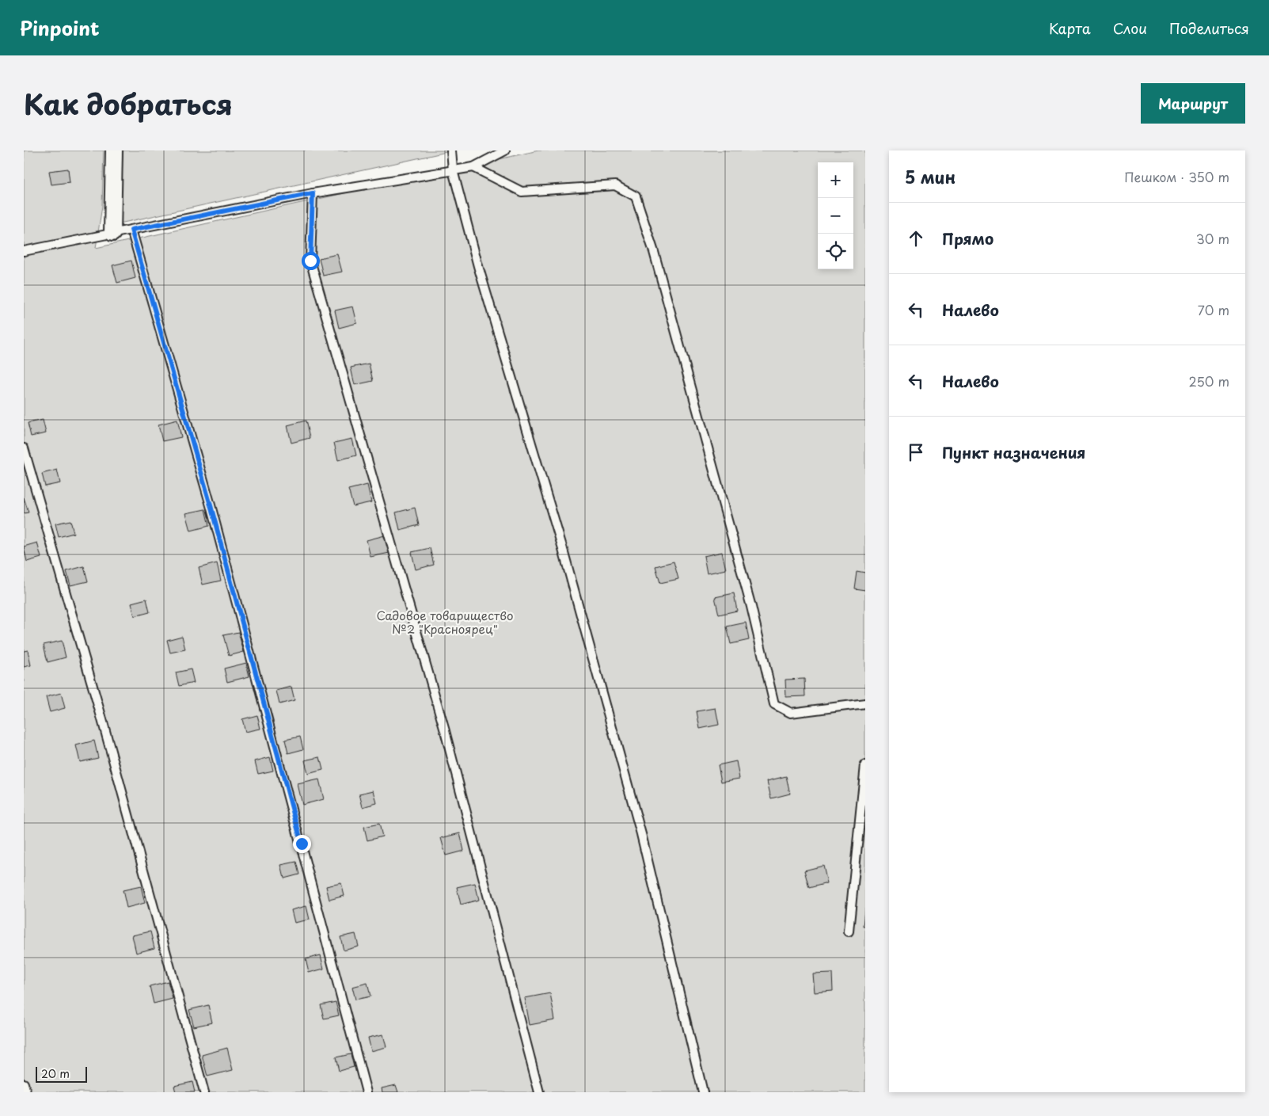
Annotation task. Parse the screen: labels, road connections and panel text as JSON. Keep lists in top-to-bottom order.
{
  "parks": ["Садовое товарищество №2 \"Красноярец\""],
  "scale_bar": "20 m",
  "page": {
    "header": "Pinpoint",
    "nav": ["Карта", "Слои", "Поделиться"],
    "title": "Как добраться",
    "buttons": "Маршрут",
    "heading": ["5 мин", "Пешком · 350 m"],
    "map_buttons": ["+", "−"],
    "list": [
      ["Прямо", "30 m"],
      ["Налево", "70 m"],
      ["Налево", "250 m"],
      "Пункт назначения"
    ],
    "scale": "20 m"
  }
}
